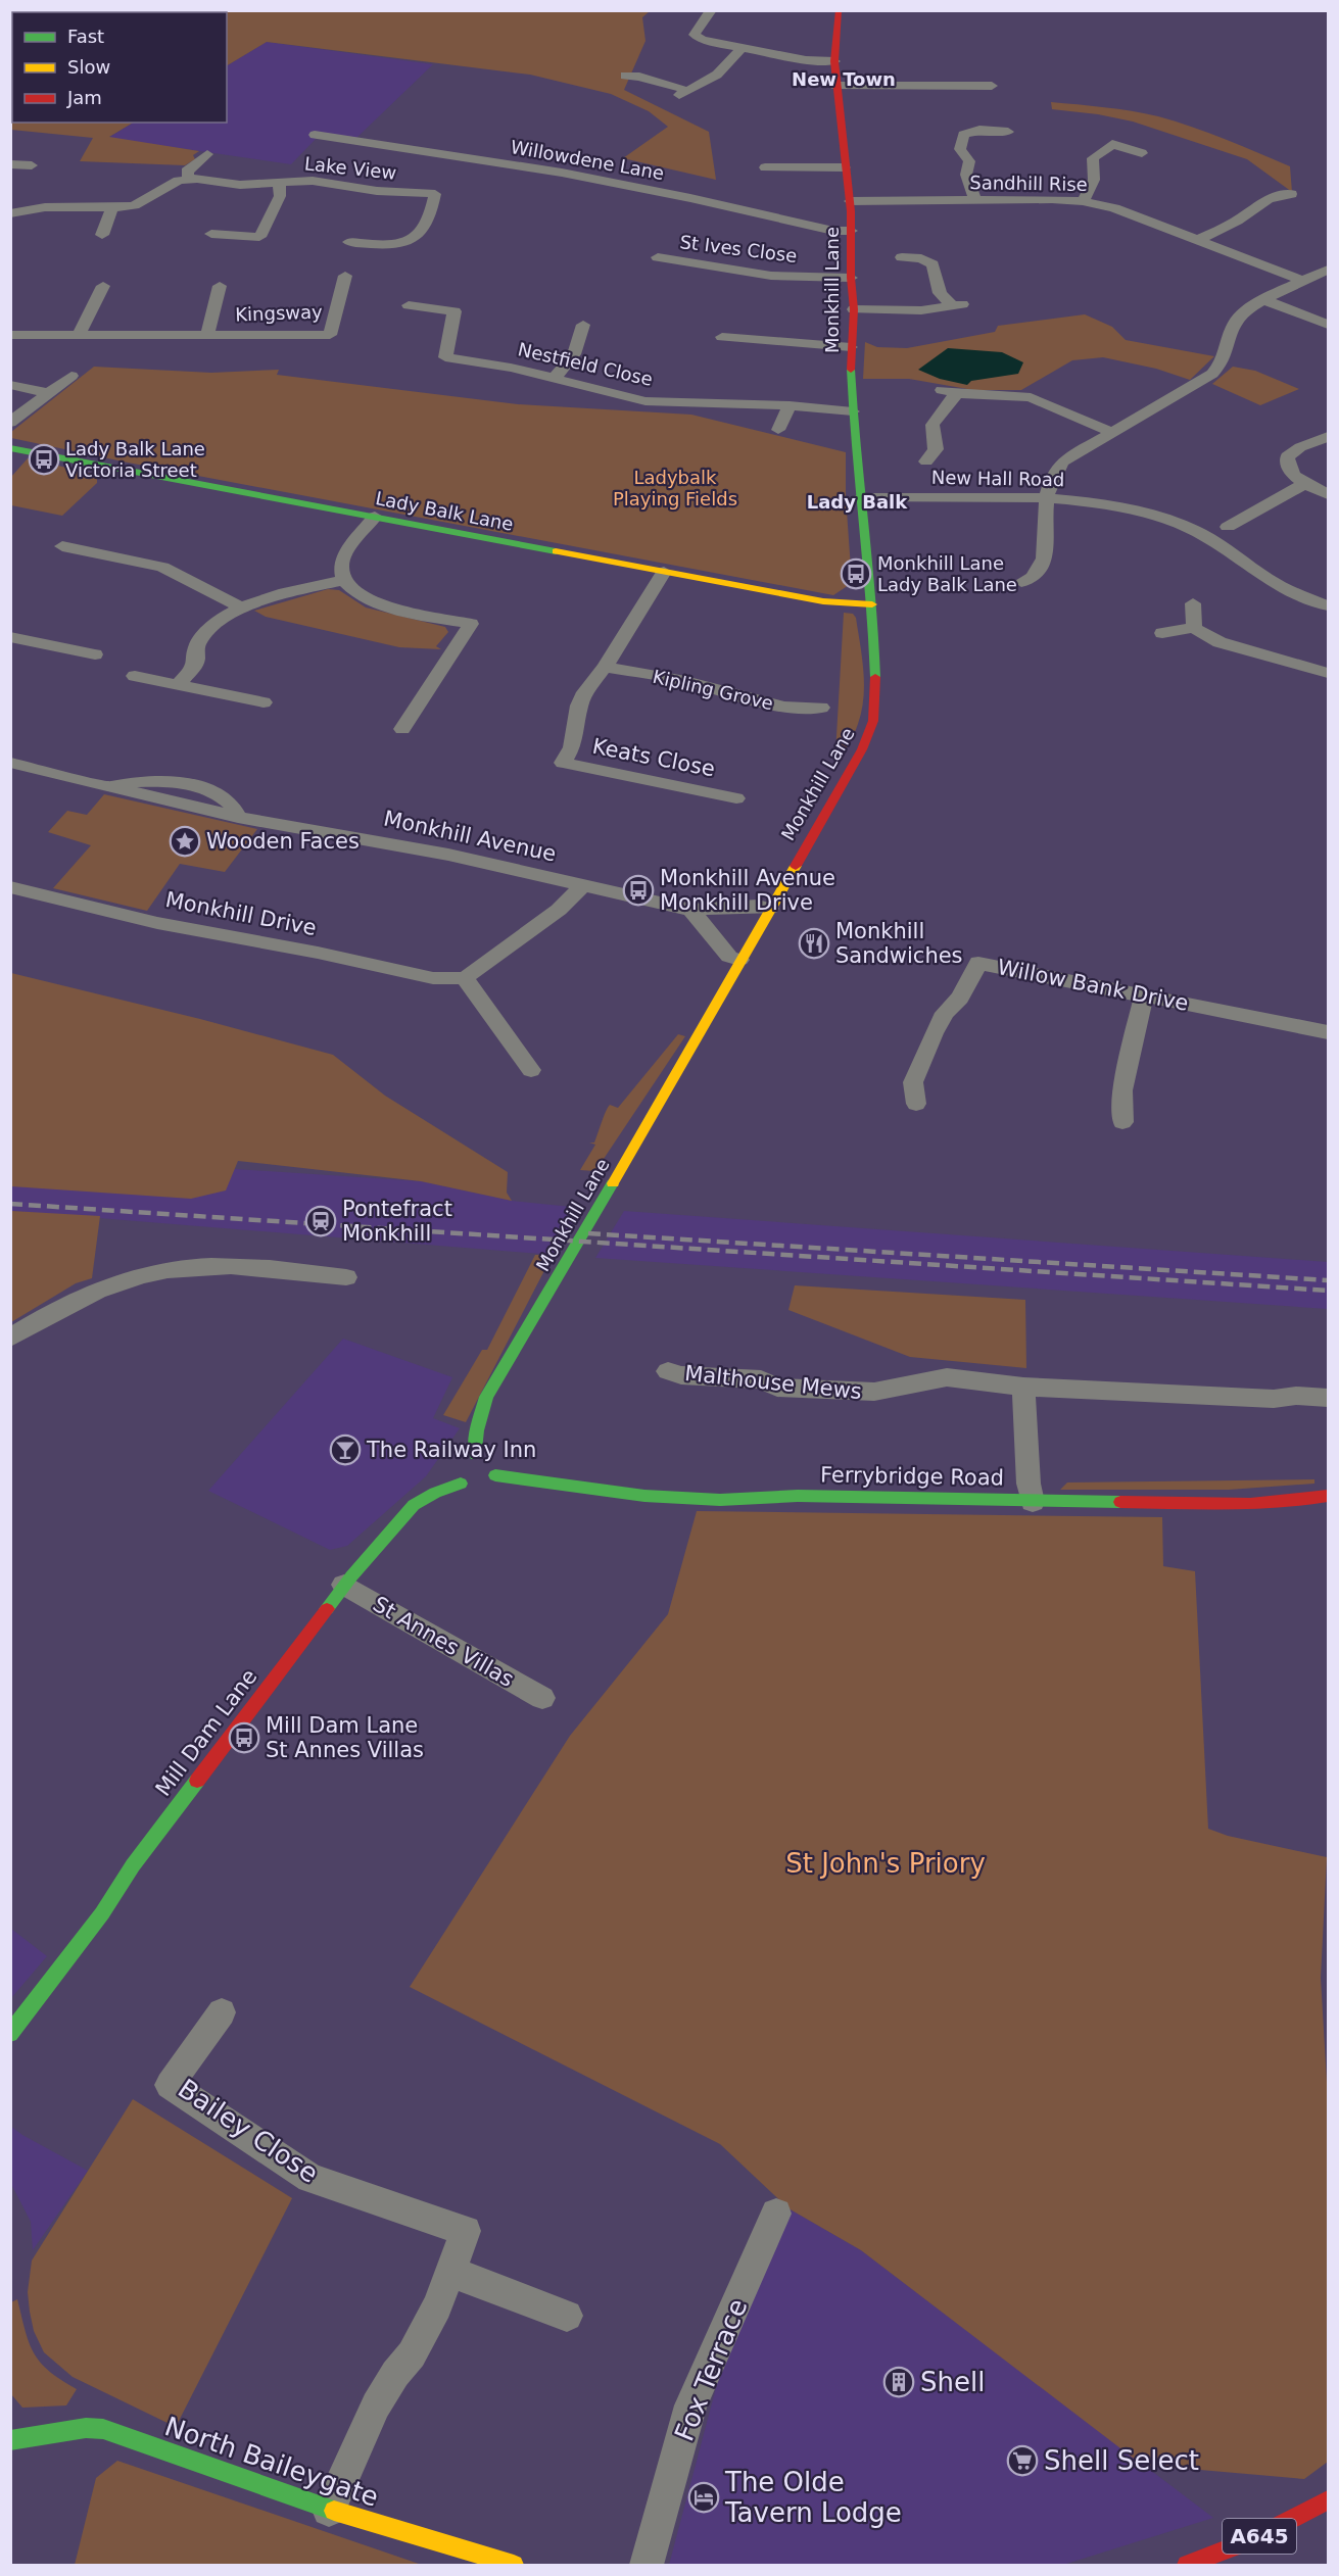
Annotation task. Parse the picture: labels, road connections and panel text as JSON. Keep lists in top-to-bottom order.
{
  "streets": {
    "main road": [
      "Monkhill Lane",
      "Lady Balk Lane",
      "Ferrybridge Road",
      "Mill Dam Lane",
      "North Baileygate",
      "A645"
    ],
    "street": [
      "Willowdene Lane",
      "Lake View",
      "Sandhill Rise",
      "St Ives Close",
      "Kingsway",
      "Nestfield Close",
      "New Hall Road",
      "Kipling Grove",
      "Keats Close",
      "Monkhill Avenue",
      "Monkhill Drive",
      "Willow Bank Drive",
      "Malthouse Mews",
      "St Annes Villas",
      "Bailey Close",
      "Fox Terrace"
    ]
  },
  "crossings": [
    ["Willowdene Lane", "Monkhill Lane"],
    ["Sandhill Rise", "Monkhill Lane"],
    ["St Ives Close", "Monkhill Lane"],
    ["Monkhill Lane", "Nestfield Close"],
    ["Monkhill Lane", "New Hall Road"],
    ["Monkhill Lane", "Lady Balk Lane"],
    ["Monkhill Lane", "Monkhill Avenue"],
    ["Monkhill Lane", "Ferrybridge Road"],
    ["Monkhill Lane", "Mill Dam Lane"],
    ["Kipling Grove", "Keats Close"],
    ["Ferrybridge Road", "Mill Dam Lane"],
    ["St Annes Villas", "Mill Dam Lane"],
    ["Bailey Close", "North Baileygate"]
  ],
  "districts": ["New Town", "Lady Balk"],
  "parks": ["Ladybalk Playing Fields", "St John's Priory"],
  "places": {
    "bus stop": [
      "Lady Balk Lane Victoria Street",
      "Monkhill Lane Lady Balk Lane",
      "Monkhill Avenue Monkhill Drive",
      "Mill Dam Lane St Annes Villas"
    ],
    "place": ["Wooden Faces"],
    "restaurant": ["Monkhill Sandwiches"],
    "station": ["Pontefract Monkhill"],
    "bar": ["The Railway Inn"],
    "building": ["Shell"],
    "supermarket": ["Shell Select"],
    "hotel": ["The Olde Tavern Lodge"]
  },
  "legend": ["Fast", "Slow", "Jam"]
}
